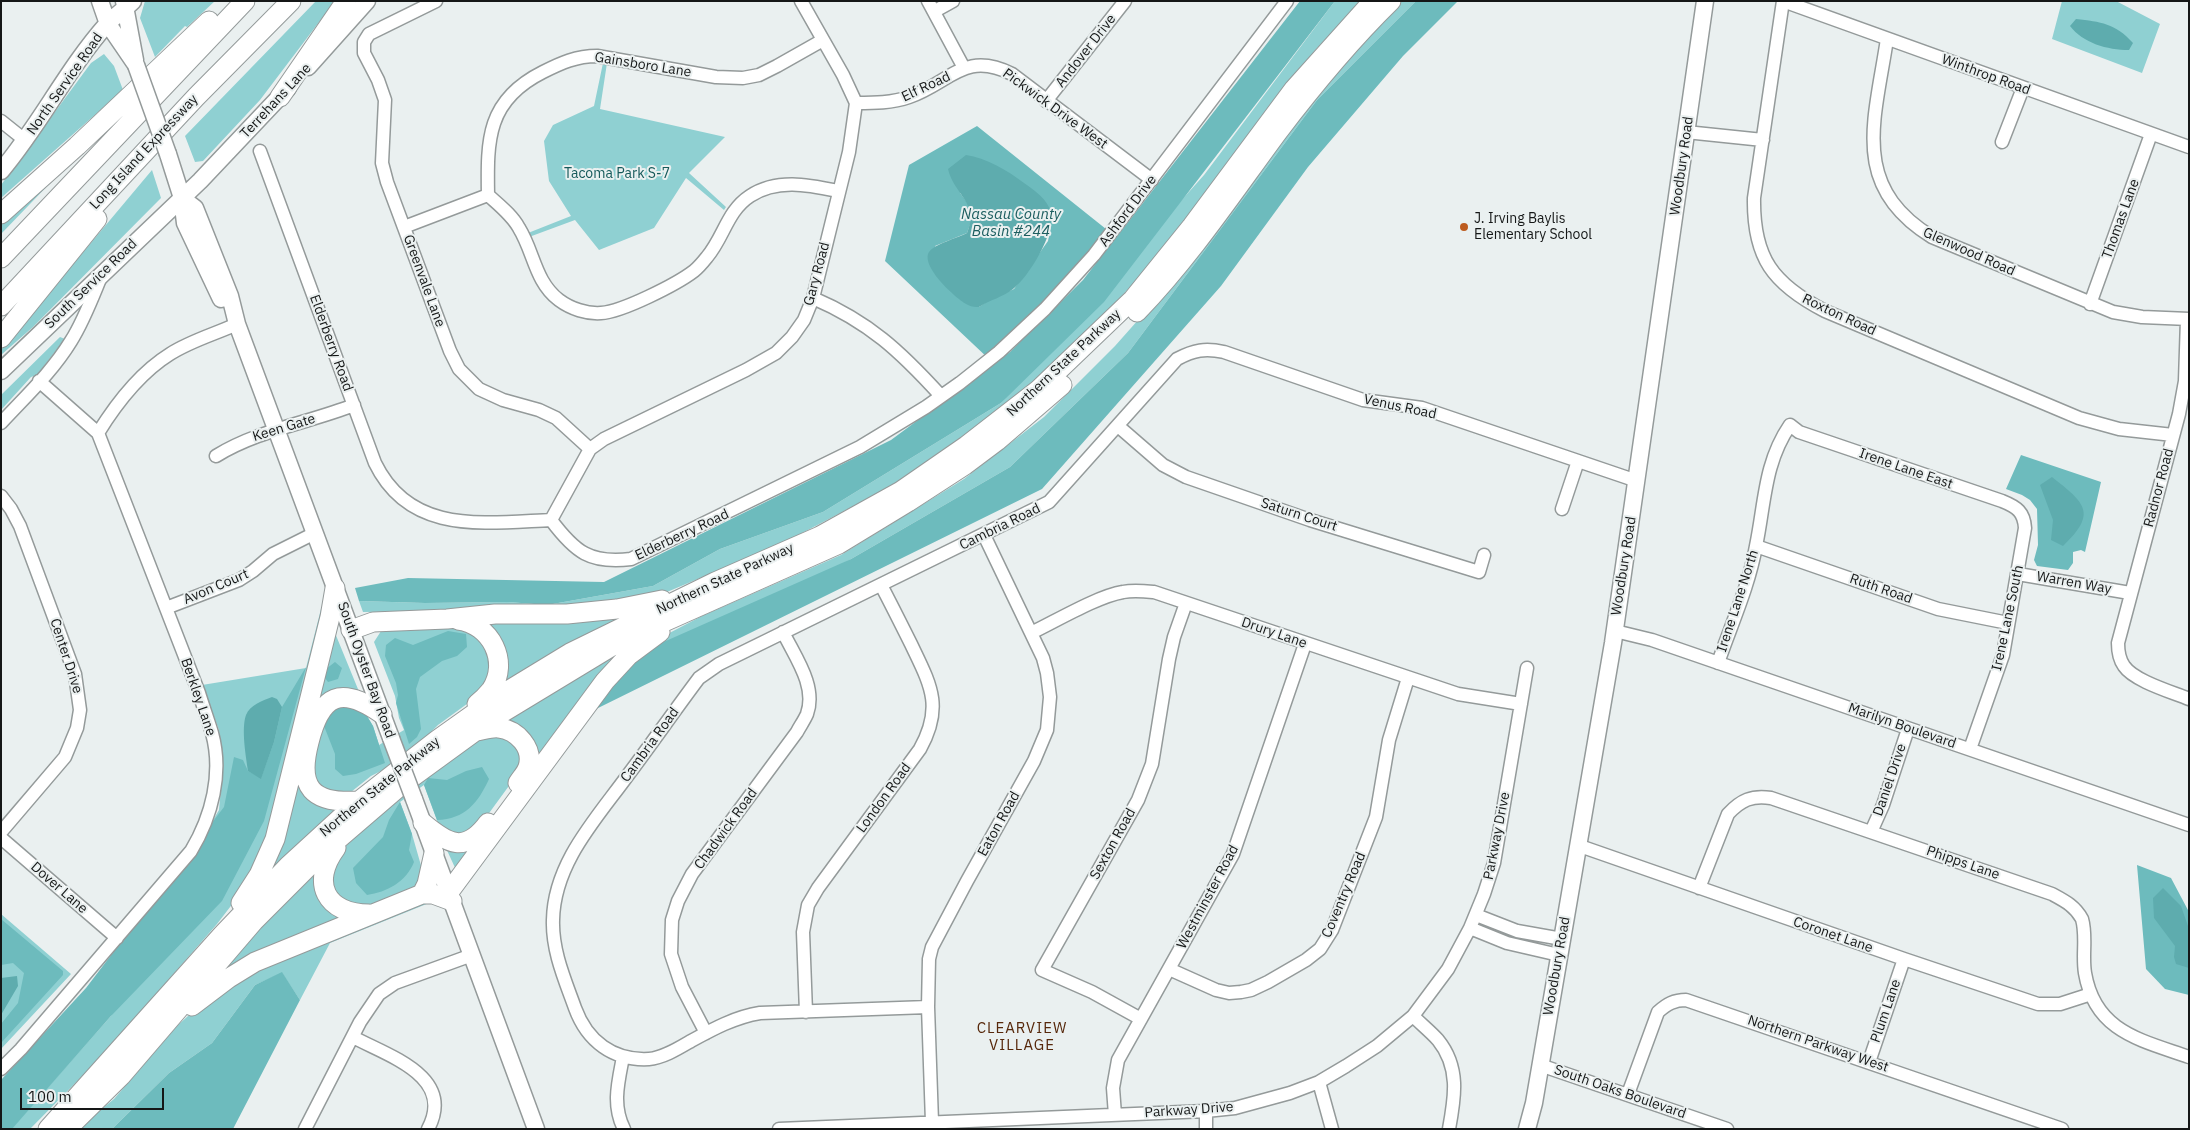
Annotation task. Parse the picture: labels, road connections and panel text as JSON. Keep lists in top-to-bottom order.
{
  "streets": {
    "highway": ["Long Island Expressway", "Northern State Parkway"],
    "main road": [
      "North Service Road",
      "Terrehans Lane",
      "Woodbury Road",
      "South Service Road",
      "South Oyster Bay Road"
    ],
    "street": [
      "Andover Drive",
      "Gainsboro Lane",
      "Winthrop Road",
      "Elf Road",
      "Pickwick Drive West",
      "Ashford Drive",
      "Thomas Lane",
      "Glenwood Road",
      "Gary Road",
      "Greenvale Lane",
      "Roxton Road",
      "Elderberry Road",
      "Venus Road",
      "Keen Gate",
      "Irene Lane East",
      "Radnor Road",
      "Saturn Court",
      "Cambria Road",
      "Warren Way",
      "Avon Court",
      "Ruth Road",
      "Irene Lane North",
      "Irene Lane South",
      "Drury Lane",
      "Center Drive",
      "Berkley Lane",
      "Marilyn Boulevard",
      "Daniel Drive",
      "London Road",
      "Eaton Road",
      "Chadwick Road",
      "Parkway Drive",
      "Sexton Road",
      "Phipps Lane",
      "Dover Lane",
      "Coventry Road",
      "Westminster Road",
      "Coronet Lane",
      "Plum Lane",
      "Northern Parkway West",
      "South Oaks Boulevard"
    ]
  },
  "crossings": [
    ["Andover Drive", "Pickwick Drive West"],
    ["Winthrop Road", "Thomas Lane"],
    ["Winthrop Road", "Glenwood Road"],
    ["Winthrop Road", "Roxton Road"],
    ["North Service Road", "South Oyster Bay Road"],
    ["Elf Road", "Pickwick Drive West"],
    ["Elf Road", "Gary Road"],
    ["Terrehans Lane", "South Service Road"],
    ["Terrehans Lane", "South Oyster Bay Road"],
    ["Pickwick Drive West", "Ashford Drive"],
    ["Woodbury Road", "Venus Road"],
    ["Woodbury Road", "Marilyn Boulevard"],
    ["Woodbury Road", "Coronet Lane"],
    ["Woodbury Road", "South Oaks Boulevard"],
    ["Ashford Drive", "Elderberry Road"],
    ["Thomas Lane", "Glenwood Road"],
    ["Glenwood Road", "Radnor Road"],
    ["Gary Road", "Greenvale Lane"],
    ["Gary Road", "Elderberry Road"],
    ["South Service Road", "South Oyster Bay Road"],
    ["Roxton Road", "Radnor Road"],
    ["Elderberry Road", "Keen Gate"],
    ["Venus Road", "Cambria Road"],
    ["Keen Gate", "South Oyster Bay Road"],
    ["Irene Lane East", "Irene Lane North"],
    ["Irene Lane East", "Irene Lane South"],
    ["Radnor Road", "Warren Way"],
    ["Saturn Court", "Cambria Road"],
    ["Cambria Road", "London Road"],
    ["Cambria Road", "Eaton Road"],
    ["Cambria Road", "Chadwick Road"],
    ["Warren Way", "Irene Lane South"],
    ["Avon Court", "South Oyster Bay Road"],
    ["Avon Court", "Berkley Lane"],
    ["Ruth Road", "Irene Lane North"],
    ["Ruth Road", "Irene Lane South"],
    ["Irene Lane North", "Marilyn Boulevard"],
    ["Irene Lane South", "Marilyn Boulevard"],
    ["Drury Lane", "Eaton Road"],
    ["Drury Lane", "Parkway Drive"],
    ["Drury Lane", "Sexton Road"],
    ["Drury Lane", "Coventry Road"],
    ["Drury Lane", "Westminster Road"],
    ["Berkley Lane", "Dover Lane"],
    ["Marilyn Boulevard", "Daniel Drive"],
    ["Daniel Drive", "Phipps Lane"],
    ["Eaton Road", "Parkway Drive"],
    ["Parkway Drive", "Westminster Road"],
    ["Sexton Road", "Westminster Road"],
    ["Phipps Lane", "Coronet Lane"],
    ["Coventry Road", "Westminster Road"],
    ["Coronet Lane", "Plum Lane"],
    ["Plum Lane", "Northern Parkway West"],
    ["Northern Parkway West", "South Oaks Boulevard"]
  ],
  "districts": ["CLEARVIEW VILLAGE"],
  "water": ["Nassau County Basin #244"],
  "parks": ["Tacoma Park S-7"],
  "places": ["J. Irving Baylis Elementary School"],
  "scale_bar": "100 m"
}
